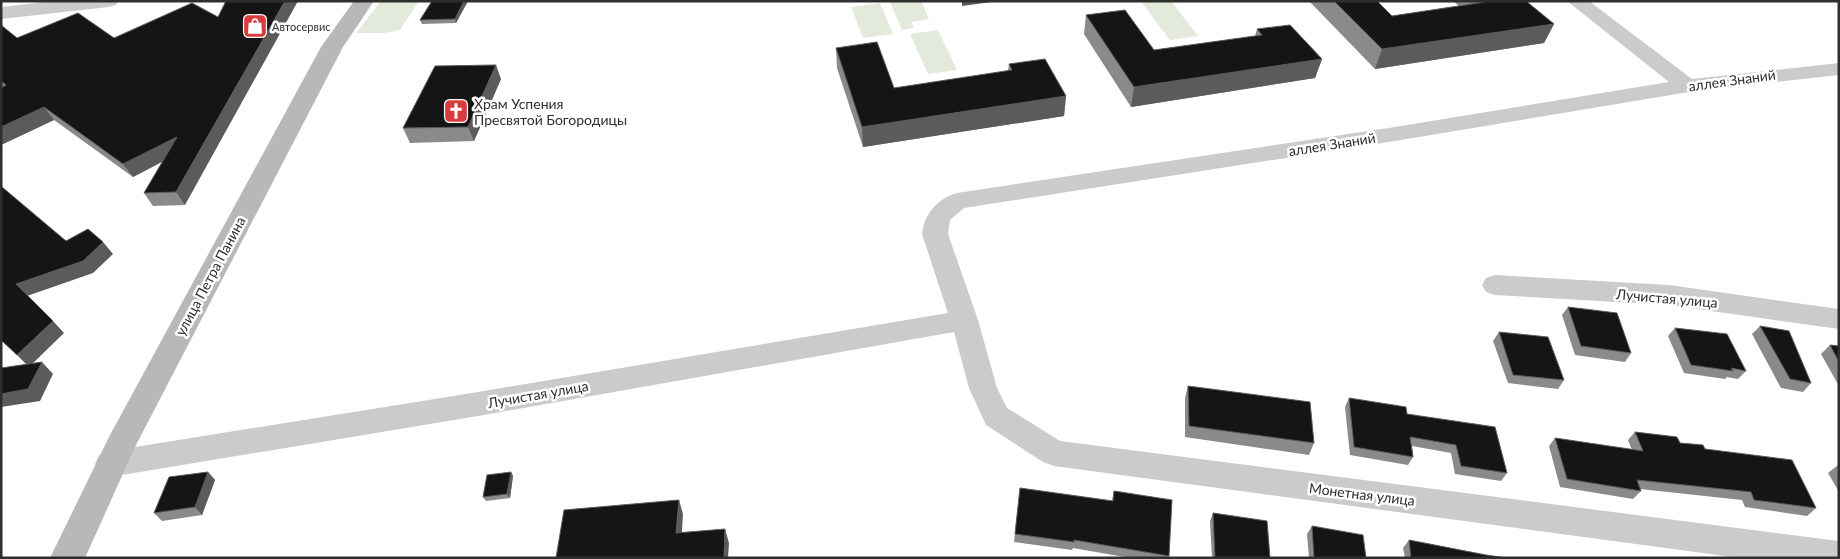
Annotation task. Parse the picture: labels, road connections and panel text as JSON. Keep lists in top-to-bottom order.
{
  "streets": {
    "main road": ["улица Петра Панина"],
    "street": ["аллея Знаний", "Лучистая улица", "Монетная улица"]
  },
  "crossings": [
    ["аллея Знаний", "Лучистая улица"],
    ["аллея Знаний", "Монетная улица"],
    ["улица Петра Панина", "Лучистая улица"],
    ["Лучистая улица", "Монетная улица"]
  ],
  "places": {
    "shop": ["Автосервис"],
    "church": ["Храм Успения Пресвятой Богородицы"]
  }
}
